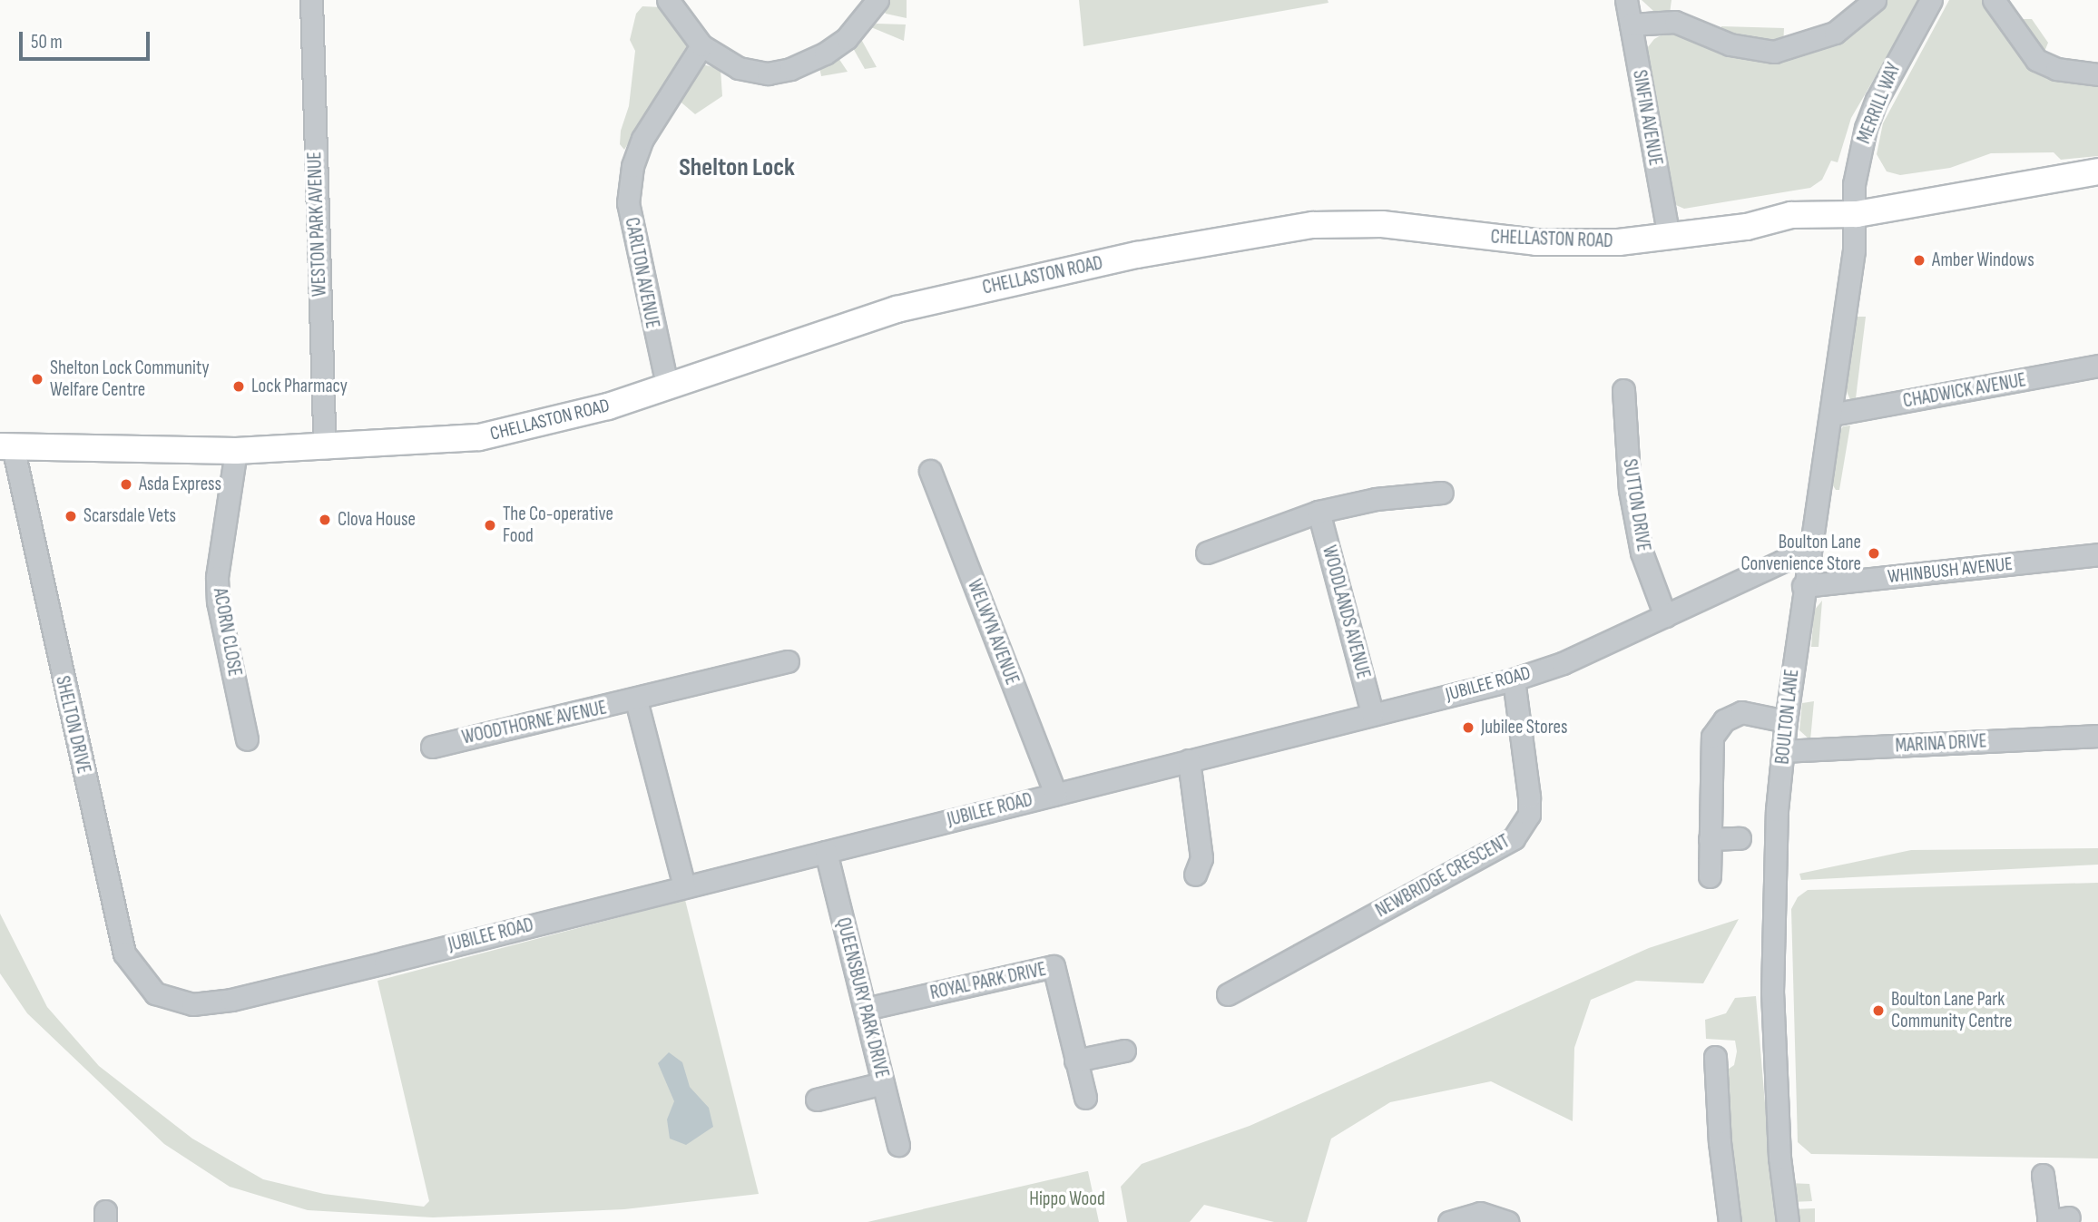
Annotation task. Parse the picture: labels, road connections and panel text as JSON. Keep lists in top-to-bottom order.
{
  "streets": {
    "main road": ["CHELLASTON ROAD"],
    "street": [
      "MERRILL WAY",
      "SINFIN AVENUE",
      "WESTON PARK AVENUE",
      "CARLTON AVENUE",
      "CHADWICK AVENUE",
      "SUTTON DRIVE",
      "WHINBUSH AVENUE",
      "WOODLANDS AVENUE",
      "ACORN CLOSE",
      "WELWYN AVENUE",
      "JUBILEE ROAD",
      "BOULTON LANE",
      "WOODTHORNE AVENUE",
      "SHELTON DRIVE",
      "MARINA DRIVE",
      "NEWBRIDGE CRESCENT",
      "ROYAL PARK DRIVE",
      "QUEENSBURY PARK DRIVE"
    ]
  },
  "crossings": [
    ["MERRILL WAY", "CHELLASTON ROAD"],
    ["MERRILL WAY", "BOULTON LANE"],
    ["SINFIN AVENUE", "CHELLASTON ROAD"],
    ["WESTON PARK AVENUE", "CHELLASTON ROAD"],
    ["CHELLASTON ROAD", "CARLTON AVENUE"],
    ["CHELLASTON ROAD", "ACORN CLOSE"],
    ["CHELLASTON ROAD", "BOULTON LANE"],
    ["CHELLASTON ROAD", "SHELTON DRIVE"],
    ["CHADWICK AVENUE", "BOULTON LANE"],
    ["SUTTON DRIVE", "JUBILEE ROAD"],
    ["WHINBUSH AVENUE", "BOULTON LANE"],
    ["WOODLANDS AVENUE", "JUBILEE ROAD"],
    ["WELWYN AVENUE", "JUBILEE ROAD"],
    ["JUBILEE ROAD", "BOULTON LANE"],
    ["JUBILEE ROAD", "SHELTON DRIVE"],
    ["JUBILEE ROAD", "NEWBRIDGE CRESCENT"],
    ["JUBILEE ROAD", "QUEENSBURY PARK DRIVE"],
    ["BOULTON LANE", "MARINA DRIVE"],
    ["ROYAL PARK DRIVE", "QUEENSBURY PARK DRIVE"]
  ],
  "districts": ["Shelton Lock"],
  "parks": ["Hippo Wood"],
  "places": [
    "Amber Windows",
    "Shelton Lock Community Welfare Centre",
    "Lock Pharmacy",
    "Asda Express",
    "Scarsdale Vets",
    "Clova House",
    "The Co-operative Food",
    "Boulton Lane Convenience Store",
    "Jubilee Stores",
    "Boulton Lane Park Community Centre"
  ],
  "scale_bar": "50 m"
}
